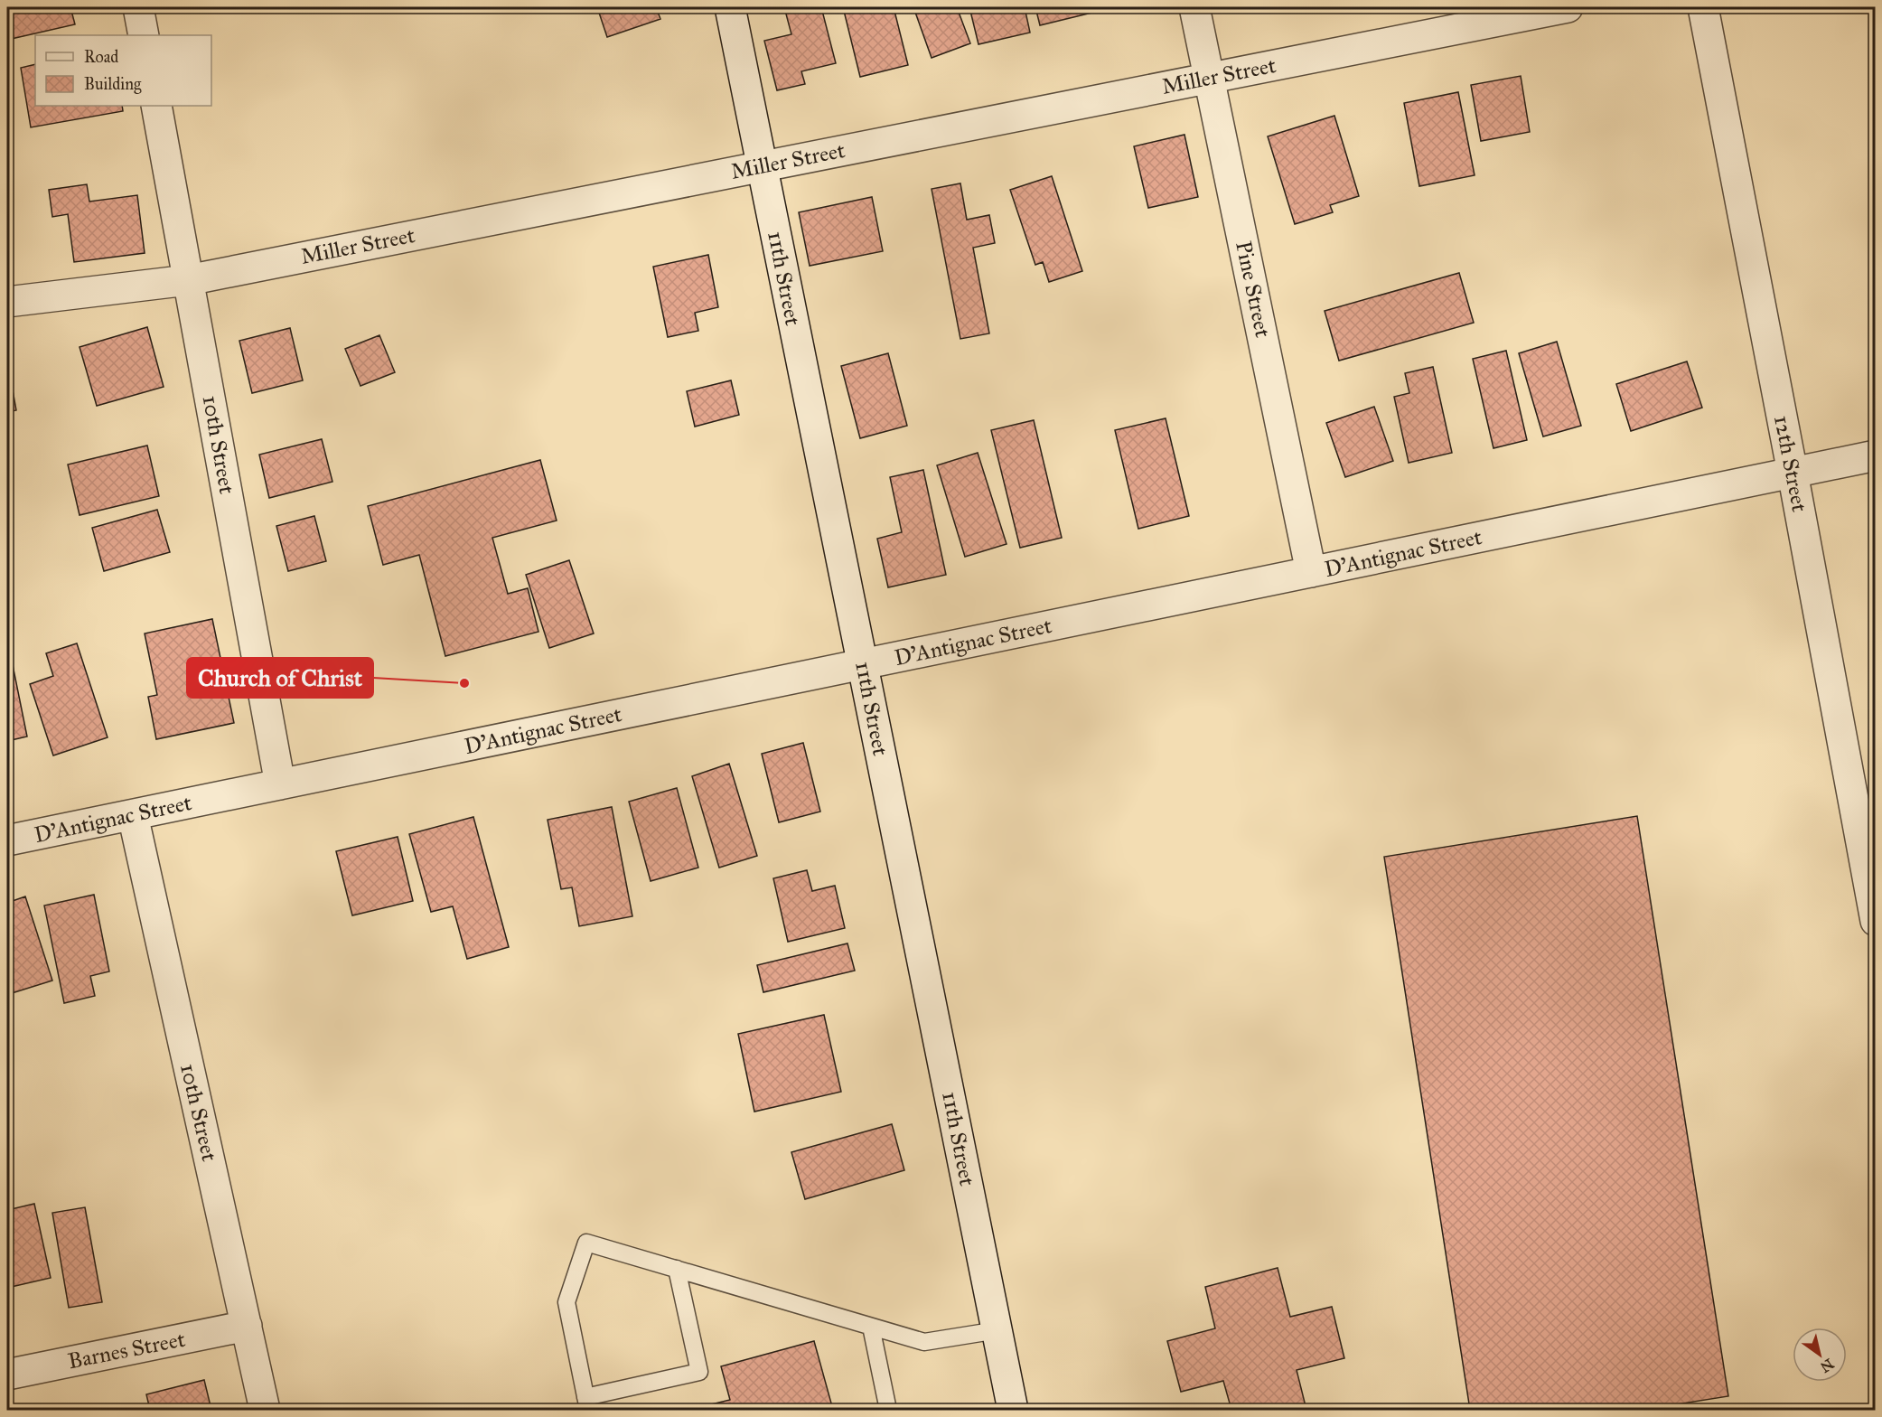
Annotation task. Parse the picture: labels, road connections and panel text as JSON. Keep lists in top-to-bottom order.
{
  "streets": {
    "street": [
      "Miller Street",
      "11th Street",
      "Pine Street",
      "10th Street",
      "12th Street",
      "D'Antignac Street",
      "Barnes Street"
    ]
  },
  "crossings": [
    ["Miller Street", "11th Street"],
    ["Miller Street", "Pine Street"],
    ["Miller Street", "10th Street"],
    ["11th Street", "D'Antignac Street"],
    ["Pine Street", "D'Antignac Street"],
    ["10th Street", "D'Antignac Street"],
    ["10th Street", "Barnes Street"],
    ["12th Street", "D'Antignac Street"]
  ],
  "places": ["Church of Christ"],
  "legend": ["Road", "Building"],
  "north": "bottom right"
}
